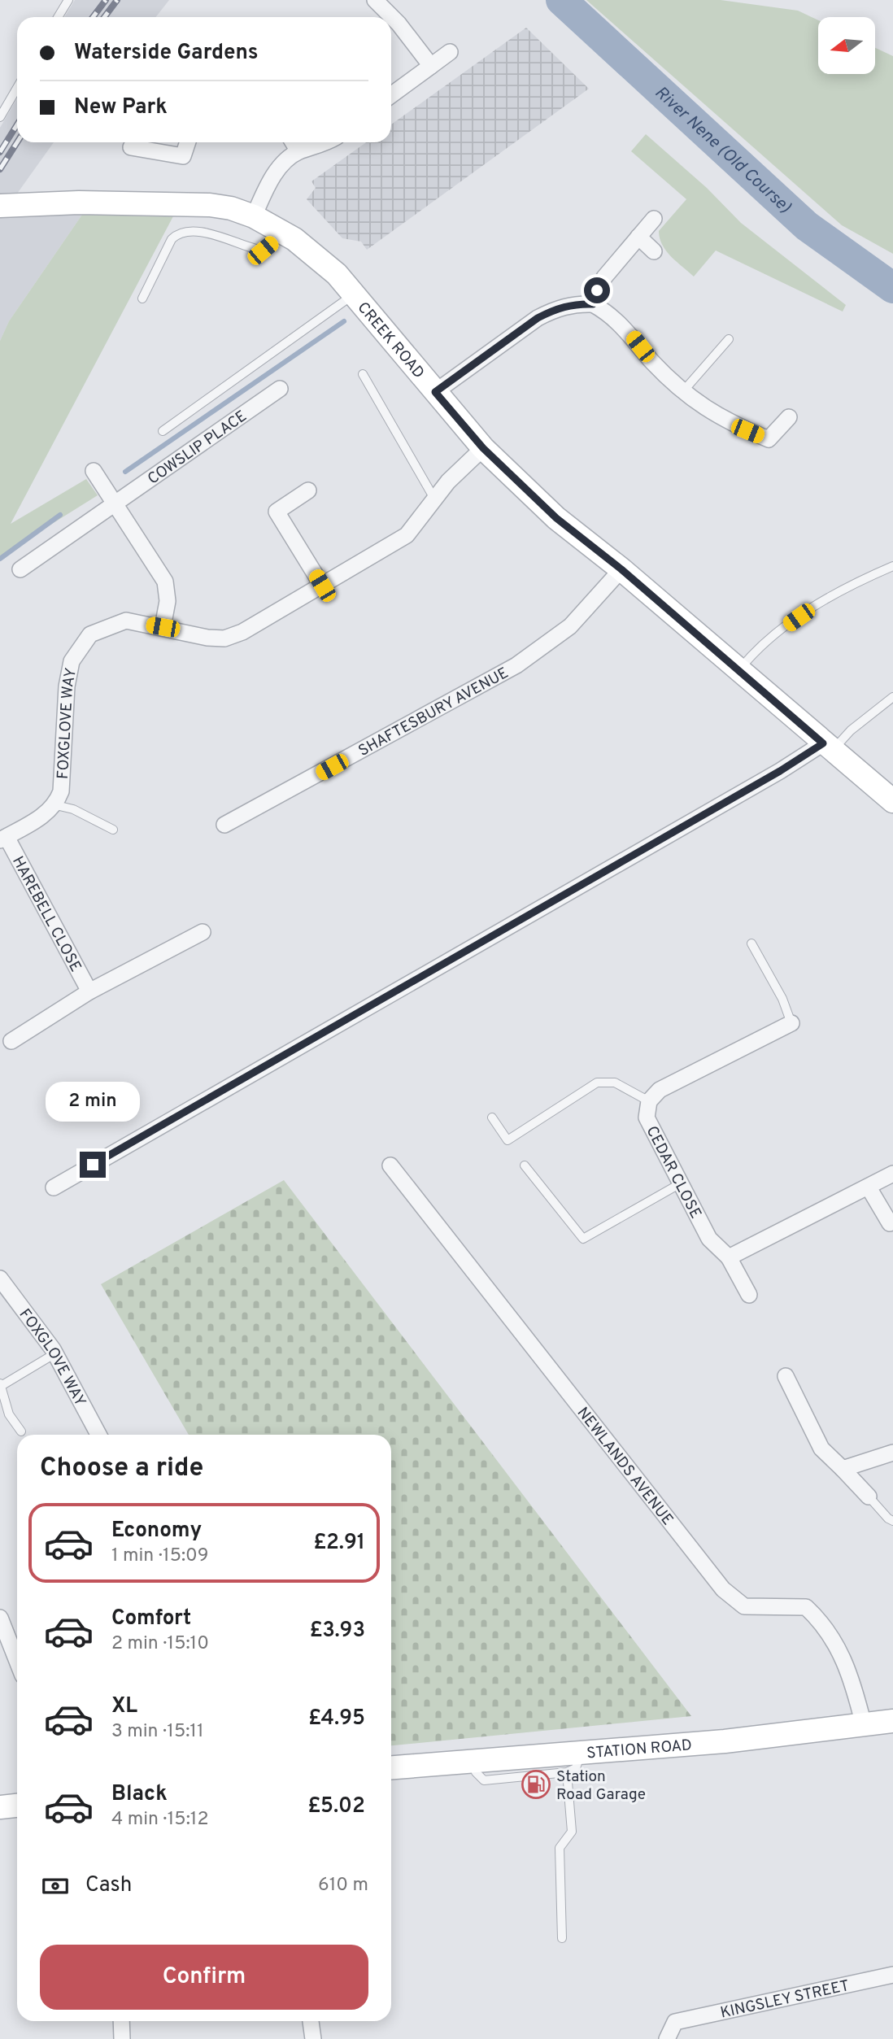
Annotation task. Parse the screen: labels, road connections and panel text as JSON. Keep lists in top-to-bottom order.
{
  "streets": {
    "street": [
      "CREEK ROAD",
      "COWSLIP PLACE",
      "SHAFTESBURY AVENUE",
      "FOXGLOVE WAY",
      "HAREBELL CLOSE",
      "CEDAR CLOSE",
      "NEWLANDS AVENUE",
      "STATION ROAD",
      "KINGSLEY STREET"
    ]
  },
  "crossings": [
    ["CREEK ROAD", "SHAFTESBURY AVENUE"],
    ["CREEK ROAD", "FOXGLOVE WAY"],
    ["NEWLANDS AVENUE", "STATION ROAD"]
  ],
  "water": ["River Nene (Old Course)"],
  "places": {
    "fuel station": ["Station Road Garage"]
  },
  "north": "left",
  "page": {
    "banner": ["Waterside Gardens", "New Park"],
    "bubble": "2 min",
    "heading": "Choose a ride",
    "list": [
      {
        "name": "Economy",
        "note": "1 min · 15:09",
        "value": "£2.91"
      },
      {
        "name": "Comfort",
        "note": "2 min · 15:10",
        "value": "£3.93"
      },
      {
        "name": "XL",
        "note": "3 min · 15:11",
        "value": "£4.95"
      },
      {
        "name": "Black",
        "note": "4 min · 15:12",
        "value": "£5.02"
      }
    ],
    "pay": ["Cash", "610 m"],
    "buttons": "Confirm"
  }
}
